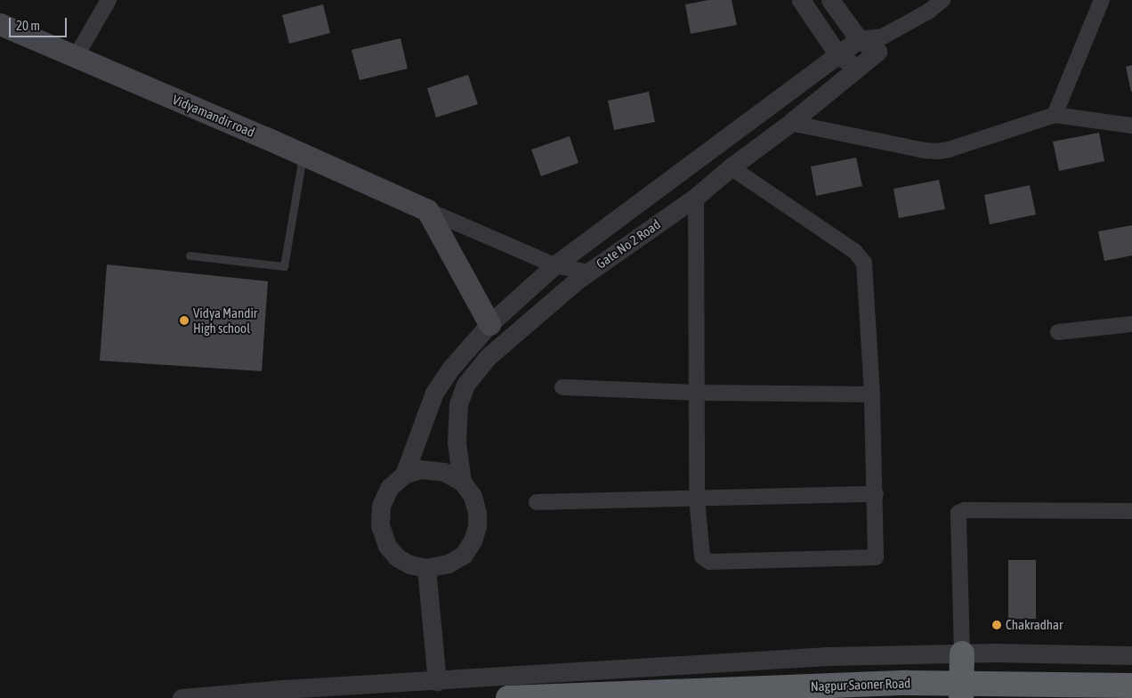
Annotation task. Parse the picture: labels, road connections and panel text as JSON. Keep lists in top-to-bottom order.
{
  "streets": {
    "highway": ["Nagpur Saoner Road"],
    "main road": ["Vidyamandir road"],
    "street": ["Gate No 2 Road"]
  },
  "places": ["Vidya Mandir High school", "Chakradhar"],
  "scale_bar": "20 m"
}
